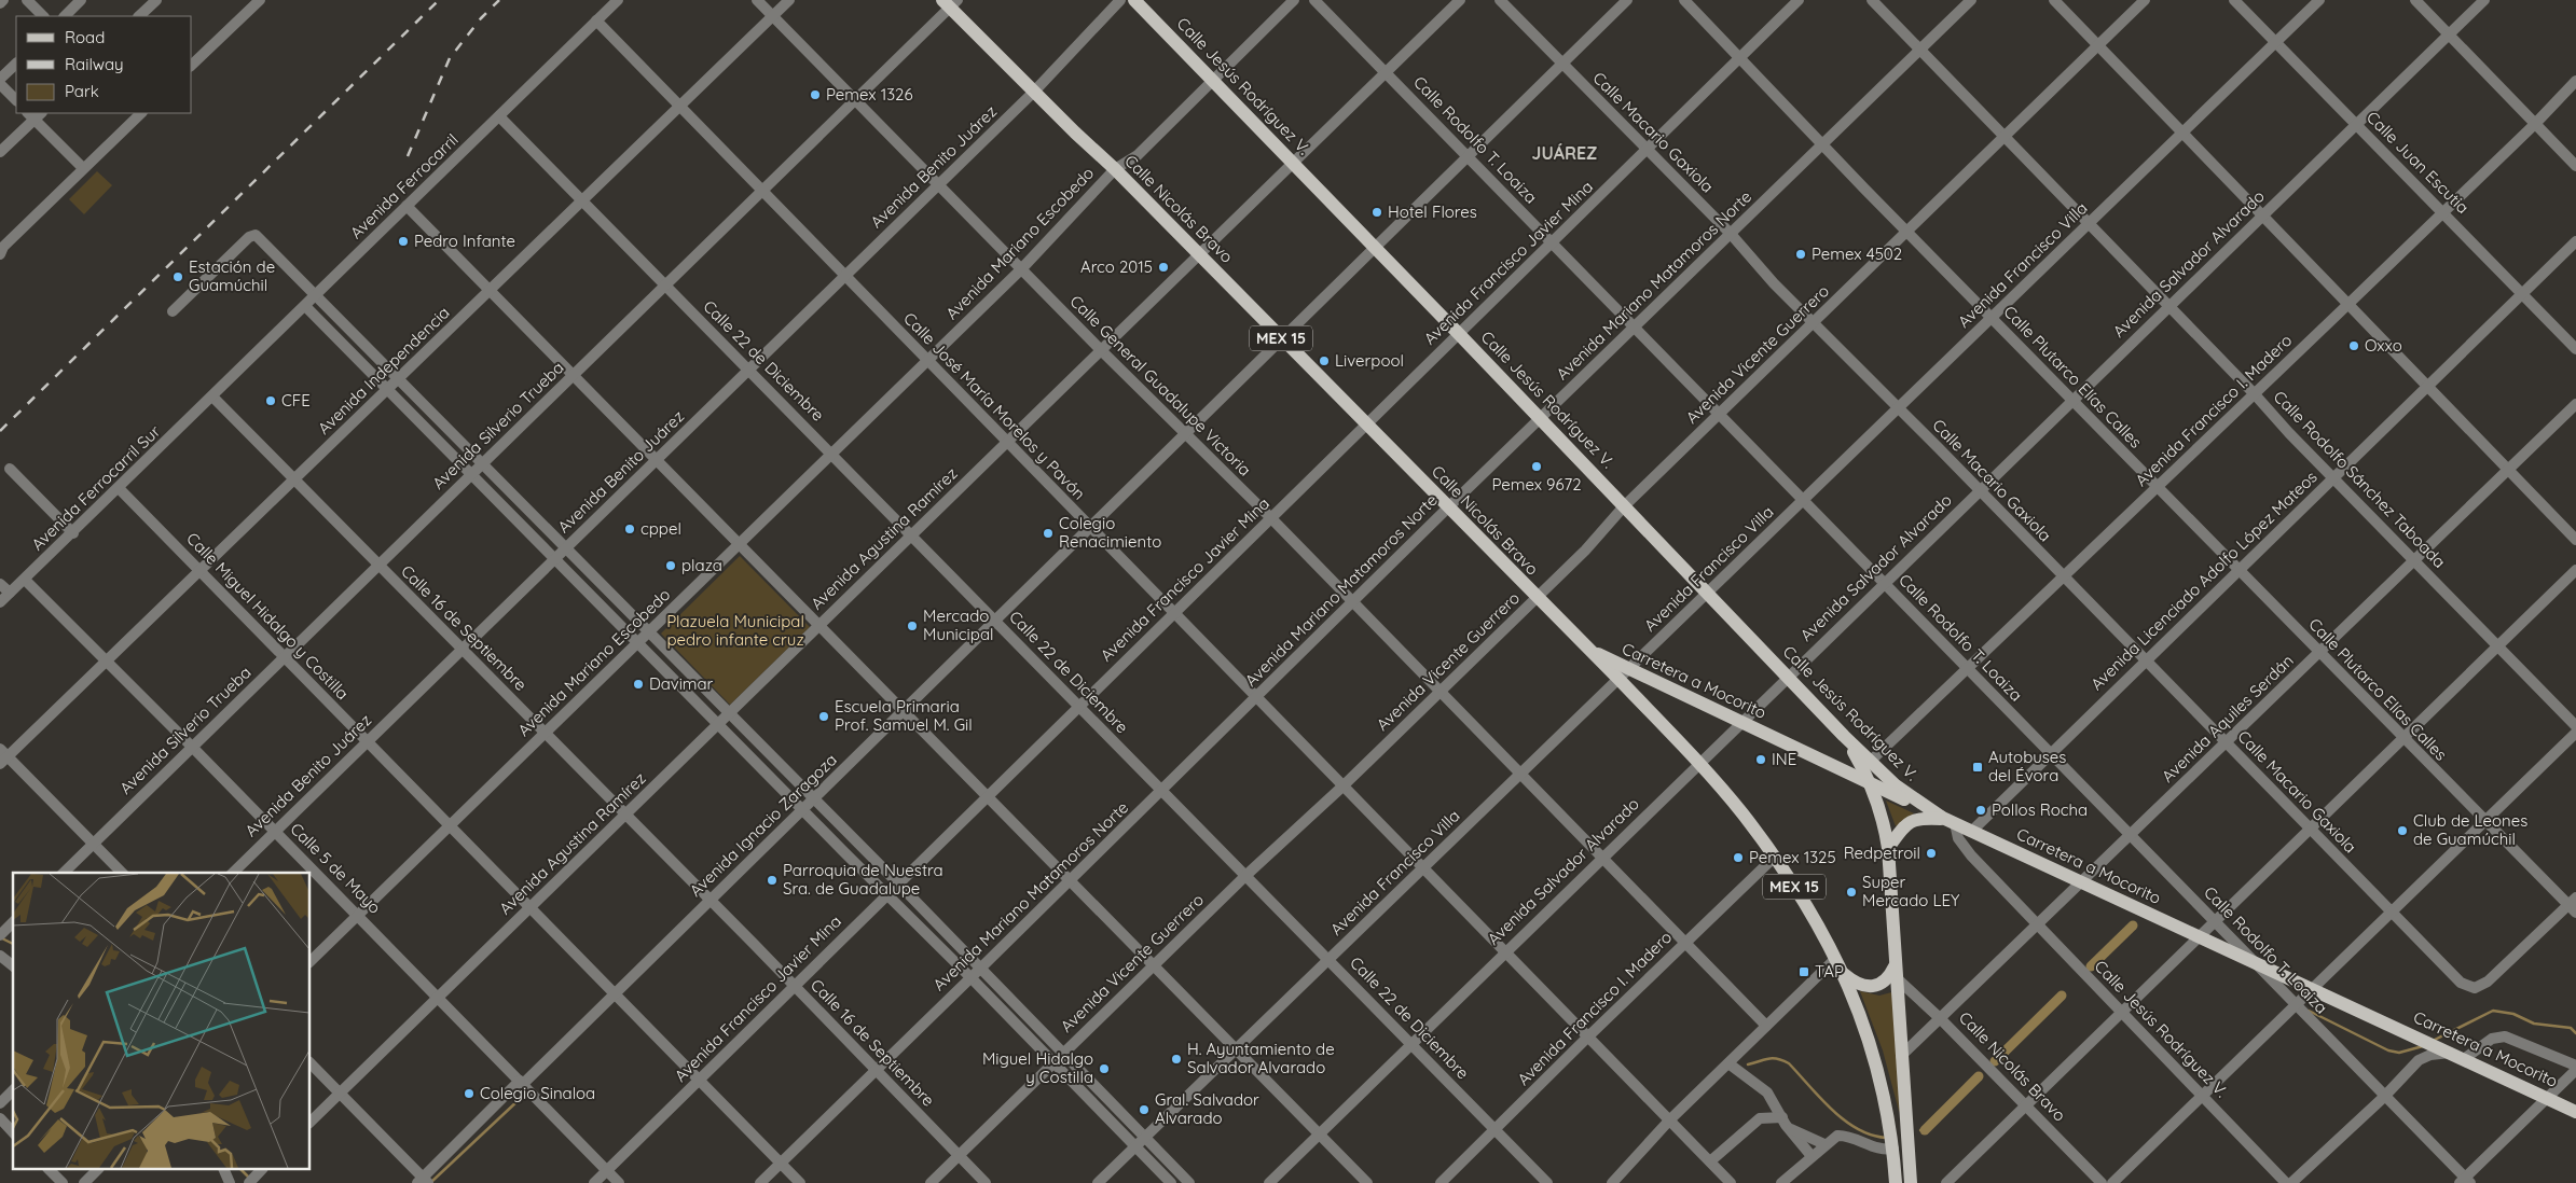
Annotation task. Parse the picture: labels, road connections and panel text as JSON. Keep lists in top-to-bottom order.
{
  "streets": {
    "main road": [
      "Calle Jesús Rodríguez V.",
      "Calle Nicolás Bravo",
      "MEX 15",
      "Carretera a Mocorito"
    ],
    "street": [
      "Calle Macario Gaxiola",
      "Calle Rodolfo T. Loaiza",
      "Calle Juan Escutia",
      "Avenida Benito Juárez",
      "Avenida Ferrocarril",
      "Avenida Mariano Escobedo",
      "Avenida Francisco Javier Mina",
      "Avenida Salvador Alvarado",
      "Avenida Francisco Villa",
      "Avenida Mariano Matamoros Norte",
      "Avenida Vicente Guerrero",
      "Calle 22 de Diciembre",
      "Avenida Independencia",
      "Calle Plutarco Elías Calles",
      "Calle General Guadalupe Victoria",
      "Calle José María Morelos y Pavón",
      "Avenida Francisco I. Madero",
      "Avenida Silverio Trueba",
      "Calle Rodolfo Sánchez Taboada",
      "Avenida Ferrocarril Sur",
      "Avenida Agustina Ramírez",
      "Avenida Licenciado Adolfo López Mateos",
      "Calle Miguel Hidalgo y Costilla",
      "Calle 16 de Septiembre",
      "Avenida Aquiles Serdán",
      "Avenida Ignacio Zaragoza",
      "Calle 5 de Mayo"
    ]
  },
  "crossings": [
    ["Calle Jesús Rodríguez V.", "Avenida Mariano Escobedo"],
    ["Calle Jesús Rodríguez V.", "Avenida Francisco Javier Mina"],
    ["Calle Jesús Rodríguez V.", "Avenida Salvador Alvarado"],
    ["Calle Jesús Rodríguez V.", "Avenida Francisco Villa"],
    ["Calle Jesús Rodríguez V.", "Avenida Mariano Matamoros Norte"],
    ["Calle Jesús Rodríguez V.", "Avenida Vicente Guerrero"],
    ["Calle Jesús Rodríguez V.", "Avenida Francisco I. Madero"],
    ["Calle Jesús Rodríguez V.", "Avenida Agustina Ramírez"],
    ["Calle Jesús Rodríguez V.", "Carretera a Mocorito"],
    ["Calle Jesús Rodríguez V.", "Avenida Aquiles Serdán"],
    ["Calle Jesús Rodríguez V.", "Avenida Ignacio Zaragoza"],
    ["Calle Macario Gaxiola", "Avenida Francisco Javier Mina"],
    ["Calle Macario Gaxiola", "Avenida Salvador Alvarado"],
    ["Calle Macario Gaxiola", "Avenida Francisco Villa"],
    ["Calle Macario Gaxiola", "Avenida Mariano Matamoros Norte"],
    ["Calle Macario Gaxiola", "Avenida Vicente Guerrero"],
    ["Calle Macario Gaxiola", "Calle Plutarco Elías Calles"],
    ["Calle Macario Gaxiola", "Avenida Francisco I. Madero"],
    ["Calle Macario Gaxiola", "Avenida Licenciado Adolfo López Mateos"],
    ["Calle Macario Gaxiola", "Avenida Aquiles Serdán"],
    ["Calle Macario Gaxiola", "Avenida Ignacio Zaragoza"],
    ["Calle Rodolfo T. Loaiza", "Avenida Francisco Javier Mina"],
    ["Calle Rodolfo T. Loaiza", "Avenida Salvador Alvarado"],
    ["Calle Rodolfo T. Loaiza", "Avenida Francisco Villa"],
    ["Calle Rodolfo T. Loaiza", "Avenida Mariano Matamoros Norte"],
    ["Calle Rodolfo T. Loaiza", "Avenida Vicente Guerrero"],
    ["Calle Rodolfo T. Loaiza", "Avenida Francisco I. Madero"],
    ["Calle Rodolfo T. Loaiza", "Avenida Agustina Ramírez"],
    ["Calle Rodolfo T. Loaiza", "Avenida Licenciado Adolfo López Mateos"],
    ["Calle Rodolfo T. Loaiza", "Carretera a Mocorito"],
    ["Calle Rodolfo T. Loaiza", "Avenida Aquiles Serdán"],
    ["Calle Rodolfo T. Loaiza", "Avenida Ignacio Zaragoza"],
    ["Calle Juan Escutia", "Avenida Salvador Alvarado"],
    ["Calle Juan Escutia", "Avenida Francisco Villa"],
    ["Calle Juan Escutia", "Avenida Francisco I. Madero"],
    ["Calle Juan Escutia", "Avenida Licenciado Adolfo López Mateos"],
    ["Avenida Benito Juárez", "Calle Nicolás Bravo"],
    ["Avenida Benito Juárez", "Calle 22 de Diciembre"],
    ["Avenida Benito Juárez", "Calle General Guadalupe Victoria"],
    ["Avenida Benito Juárez", "Calle José María Morelos y Pavón"],
    ["Avenida Benito Juárez", "Calle Miguel Hidalgo y Costilla"],
    ["Avenida Benito Juárez", "Calle 16 de Septiembre"],
    ["Avenida Benito Juárez", "Calle 5 de Mayo"],
    ["Avenida Ferrocarril", "Calle 22 de Diciembre"],
    ["Avenida Ferrocarril", "Calle José María Morelos y Pavón"],
    ["Avenida Ferrocarril", "Avenida Ferrocarril Sur"],
    ["Avenida Ferrocarril", "Calle 16 de Septiembre"],
    ["Calle Nicolás Bravo", "Avenida Mariano Escobedo"],
    ["Calle Nicolás Bravo", "Avenida Francisco Javier Mina"],
    ["Calle Nicolás Bravo", "Avenida Salvador Alvarado"],
    ["Calle Nicolás Bravo", "Avenida Francisco Villa"],
    ["Calle Nicolás Bravo", "Avenida Mariano Matamoros Norte"],
    ["Calle Nicolás Bravo", "MEX 15"],
    ["Calle Nicolás Bravo", "Avenida Vicente Guerrero"],
    ["Calle Nicolás Bravo", "Avenida Francisco I. Madero"],
    ["Calle Nicolás Bravo", "Avenida Silverio Trueba"],
    ["Calle Nicolás Bravo", "Avenida Agustina Ramírez"],
    ["Calle Nicolás Bravo", "Carretera a Mocorito"],
    ["Calle Nicolás Bravo", "Avenida Aquiles Serdán"],
    ["Calle Nicolás Bravo", "Avenida Ignacio Zaragoza"],
    ["Avenida Mariano Escobedo", "Calle 22 de Diciembre"],
    ["Avenida Mariano Escobedo", "Calle General Guadalupe Victoria"],
    ["Avenida Mariano Escobedo", "Calle José María Morelos y Pavón"],
    ["Avenida Mariano Escobedo", "Calle Miguel Hidalgo y Costilla"],
    ["Avenida Mariano Escobedo", "Calle 16 de Septiembre"],
    ["Avenida Mariano Escobedo", "Calle 5 de Mayo"],
    ["Avenida Francisco Javier Mina", "Calle 22 de Diciembre"],
    ["Avenida Francisco Javier Mina", "Calle Plutarco Elías Calles"],
    ["Avenida Francisco Javier Mina", "Calle General Guadalupe Victoria"],
    ["Avenida Francisco Javier Mina", "Calle José María Morelos y Pavón"],
    ["Avenida Francisco Javier Mina", "Calle Miguel Hidalgo y Costilla"],
    ["Avenida Francisco Javier Mina", "Calle 16 de Septiembre"],
    ["Avenida Francisco Javier Mina", "Calle 5 de Mayo"],
    ["Avenida Salvador Alvarado", "Calle 22 de Diciembre"],
    ["Avenida Salvador Alvarado", "Calle Plutarco Elías Calles"],
    ["Avenida Salvador Alvarado", "Calle General Guadalupe Victoria"],
    ["Avenida Salvador Alvarado", "Calle José María Morelos y Pavón"],
    ["Avenida Salvador Alvarado", "Calle Rodolfo Sánchez Taboada"],
    ["Avenida Salvador Alvarado", "Carretera a Mocorito"],
    ["Avenida Francisco Villa", "Calle 22 de Diciembre"],
    ["Avenida Francisco Villa", "Calle Plutarco Elías Calles"],
    ["Avenida Francisco Villa", "Calle General Guadalupe Victoria"],
    ["Avenida Francisco Villa", "Calle José María Morelos y Pavón"],
    ["Avenida Francisco Villa", "Calle Rodolfo Sánchez Taboada"],
    ["Avenida Francisco Villa", "Carretera a Mocorito"],
    ["Avenida Mariano Matamoros Norte", "Calle 22 de Diciembre"],
    ["Avenida Mariano Matamoros Norte", "Calle Plutarco Elías Calles"],
    ["Avenida Mariano Matamoros Norte", "Calle General Guadalupe Victoria"],
    ["Avenida Mariano Matamoros Norte", "Calle José María Morelos y Pavón"],
    ["Avenida Mariano Matamoros Norte", "Calle Rodolfo Sánchez Taboada"],
    ["Avenida Mariano Matamoros Norte", "Calle Miguel Hidalgo y Costilla"],
    ["Avenida Mariano Matamoros Norte", "Calle 16 de Septiembre"],
    ["Avenida Vicente Guerrero", "Calle 22 de Diciembre"],
    ["Avenida Vicente Guerrero", "Calle Plutarco Elías Calles"],
    ["Avenida Vicente Guerrero", "Calle General Guadalupe Victoria"],
    ["Avenida Vicente Guerrero", "Calle José María Morelos y Pavón"],
    ["Avenida Vicente Guerrero", "Calle Rodolfo Sánchez Taboada"],
    ["Avenida Vicente Guerrero", "Calle 16 de Septiembre"],
    ["Calle 22 de Diciembre", "Avenida Independencia"],
    ["Calle 22 de Diciembre", "Avenida Francisco I. Madero"],
    ["Calle 22 de Diciembre", "Avenida Silverio Trueba"],
    ["Calle 22 de Diciembre", "Avenida Agustina Ramírez"],
    ["Calle 22 de Diciembre", "Avenida Ignacio Zaragoza"],
    ["Avenida Independencia", "Calle General Guadalupe Victoria"],
    ["Avenida Independencia", "Calle José María Morelos y Pavón"],
    ["Avenida Independencia", "Calle Miguel Hidalgo y Costilla"],
    ["Avenida Independencia", "Calle 16 de Septiembre"],
    ["Avenida Independencia", "Calle 5 de Mayo"],
    ["Calle Plutarco Elías Calles", "Avenida Francisco I. Madero"],
    ["Calle Plutarco Elías Calles", "Avenida Licenciado Adolfo López Mateos"],
    ["Calle Plutarco Elías Calles", "Avenida Aquiles Serdán"],
    ["Calle General Guadalupe Victoria", "Avenida Francisco I. Madero"],
    ["Calle General Guadalupe Victoria", "Avenida Silverio Trueba"],
    ["Calle General Guadalupe Victoria", "Avenida Agustina Ramírez"],
    ["Calle General Guadalupe Victoria", "Avenida Ignacio Zaragoza"],
    ["Calle José María Morelos y Pavón", "Avenida Francisco I. Madero"],
    ["Calle José María Morelos y Pavón", "Avenida Silverio Trueba"],
    ["Calle José María Morelos y Pavón", "Avenida Agustina Ramírez"],
    ["Calle José María Morelos y Pavón", "Avenida Ignacio Zaragoza"],
    ["Avenida Francisco I. Madero", "Calle Rodolfo Sánchez Taboada"],
    ["Avenida Silverio Trueba", "Calle Miguel Hidalgo y Costilla"],
    ["Avenida Silverio Trueba", "Calle 16 de Septiembre"],
    ["Avenida Silverio Trueba", "Calle 5 de Mayo"],
    ["Calle Rodolfo Sánchez Taboada", "Avenida Licenciado Adolfo López Mateos"],
    ["Calle Rodolfo Sánchez Taboada", "Avenida Aquiles Serdán"],
    ["Avenida Ferrocarril Sur", "Calle Miguel Hidalgo y Costilla"],
    ["Avenida Ferrocarril Sur", "Calle 16 de Septiembre"],
    ["Avenida Ferrocarril Sur", "Calle 5 de Mayo"],
    ["Avenida Agustina Ramírez", "Calle Miguel Hidalgo y Costilla"],
    ["Avenida Agustina Ramírez", "Calle 16 de Septiembre"],
    ["Avenida Agustina Ramírez", "Calle 5 de Mayo"],
    ["Avenida Licenciado Adolfo López Mateos", "Carretera a Mocorito"],
    ["Calle Miguel Hidalgo y Costilla", "Avenida Ignacio Zaragoza"],
    ["Calle 16 de Septiembre", "Avenida Ignacio Zaragoza"],
    ["Carretera a Mocorito", "Avenida Aquiles Serdán"],
    ["Avenida Ignacio Zaragoza", "Calle 5 de Mayo"]
  ],
  "districts": ["JUÁREZ"],
  "parks": ["Plazuela Municipal pedro infante cruz"],
  "places": {
    "other": [
      "Pemex 1326",
      "Hotel Flores",
      "Pedro Infante",
      "Pemex 4502",
      "Arco 2015",
      "Estación de Guamúchil",
      "Oxxo",
      "Liverpool",
      "CFE",
      "Pemex 9672",
      "cppel",
      "Colegio Renacimiento",
      "plaza",
      "Mercado Municipal",
      "Davimar",
      "Escuela Primaria Prof. Samuel M. Gil",
      "INE",
      "Pollos Rocha",
      "Club de Leones de Guamúchil",
      "Redpetroil",
      "Pemex 1325",
      "Parroquia de Nuestra Sra. de Guadalupe",
      "Super Mercado LEY",
      "H. Ayuntamiento de Salvador Alvarado",
      "Miguel Hidalgo y Costilla",
      "Colegio Sinaloa",
      "Gral. Salvador Alvarado"
    ],
    "transit": ["Autobuses del Évora", "TAP"]
  },
  "legend": ["Road", "Railway", "Park"]
}
